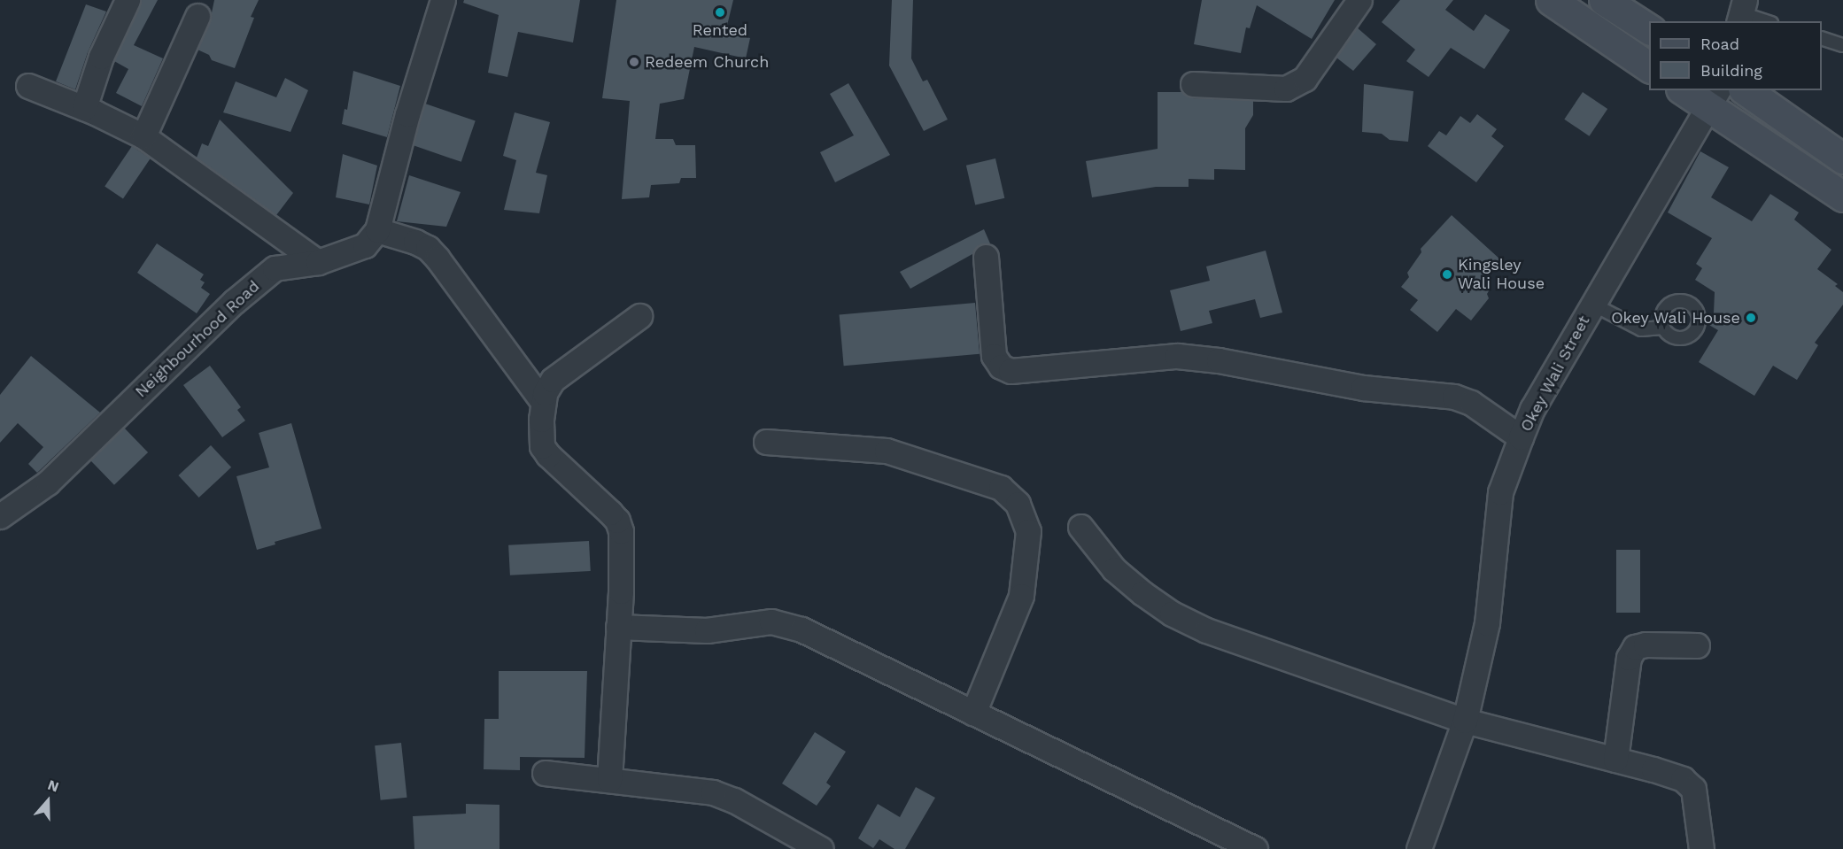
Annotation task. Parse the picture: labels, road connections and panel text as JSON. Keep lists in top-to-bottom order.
{
  "streets": {
    "street": ["Neighbourhood Road", "Okey Wali Street"]
  },
  "places": [
    "Rented",
    "Redeem Church",
    "Kingsley Wali House",
    "Okey Wali House"
  ],
  "legend": ["Road", "Building"],
  "north": "top"
}
